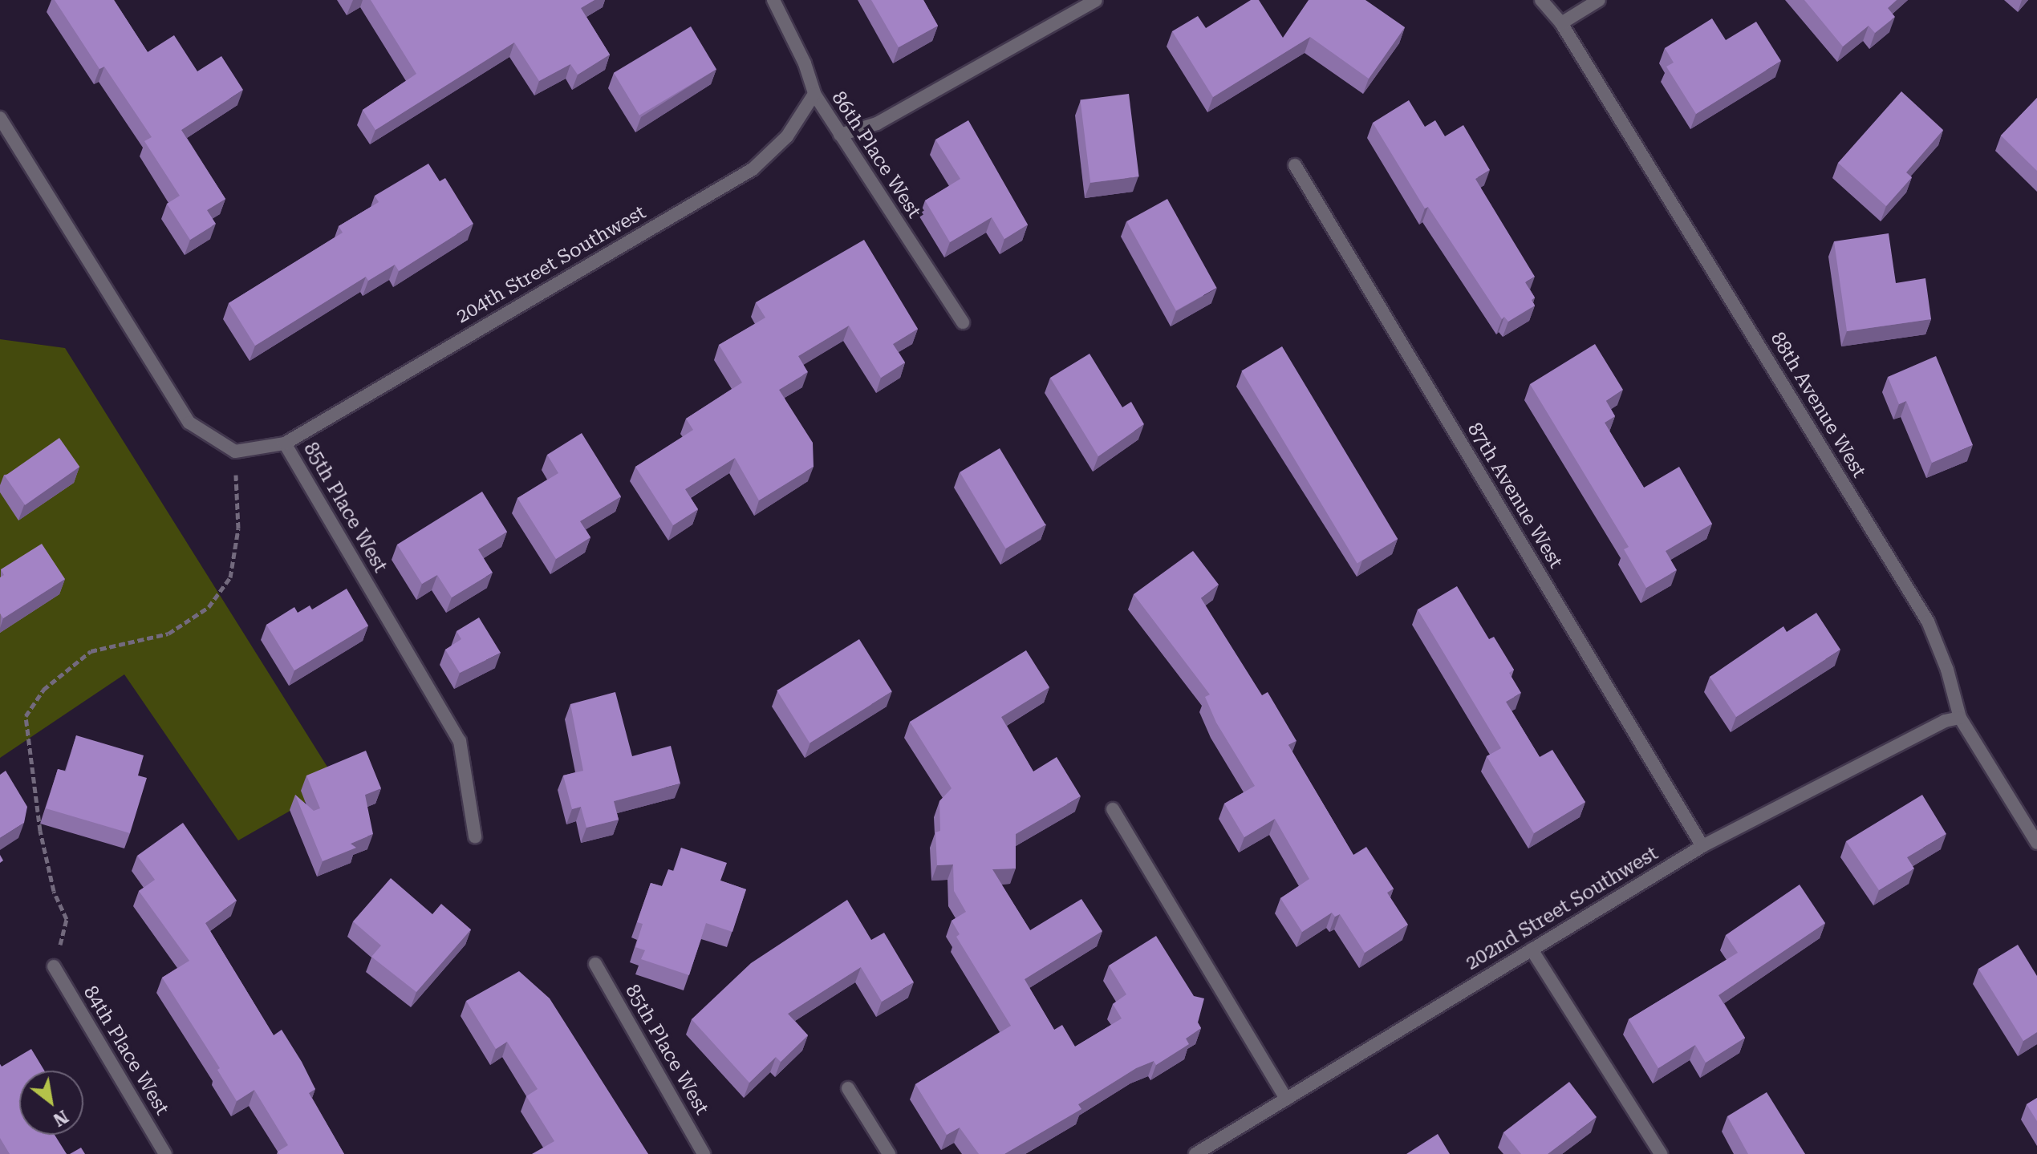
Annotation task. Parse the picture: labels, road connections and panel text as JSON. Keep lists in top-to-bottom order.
{
  "streets": {
    "street": [
      "86th Place West",
      "204th Street Southwest",
      "88th Avenue West",
      "87th Avenue West",
      "85th Place West",
      "202nd Street Southwest",
      "84th Place West"
    ]
  },
  "crossings": [
    ["86th Place West", "204th Street Southwest"],
    ["204th Street Southwest", "85th Place West"],
    ["88th Avenue West", "202nd Street Southwest"],
    ["87th Avenue West", "202nd Street Southwest"]
  ],
  "north": "bottom right"
}
